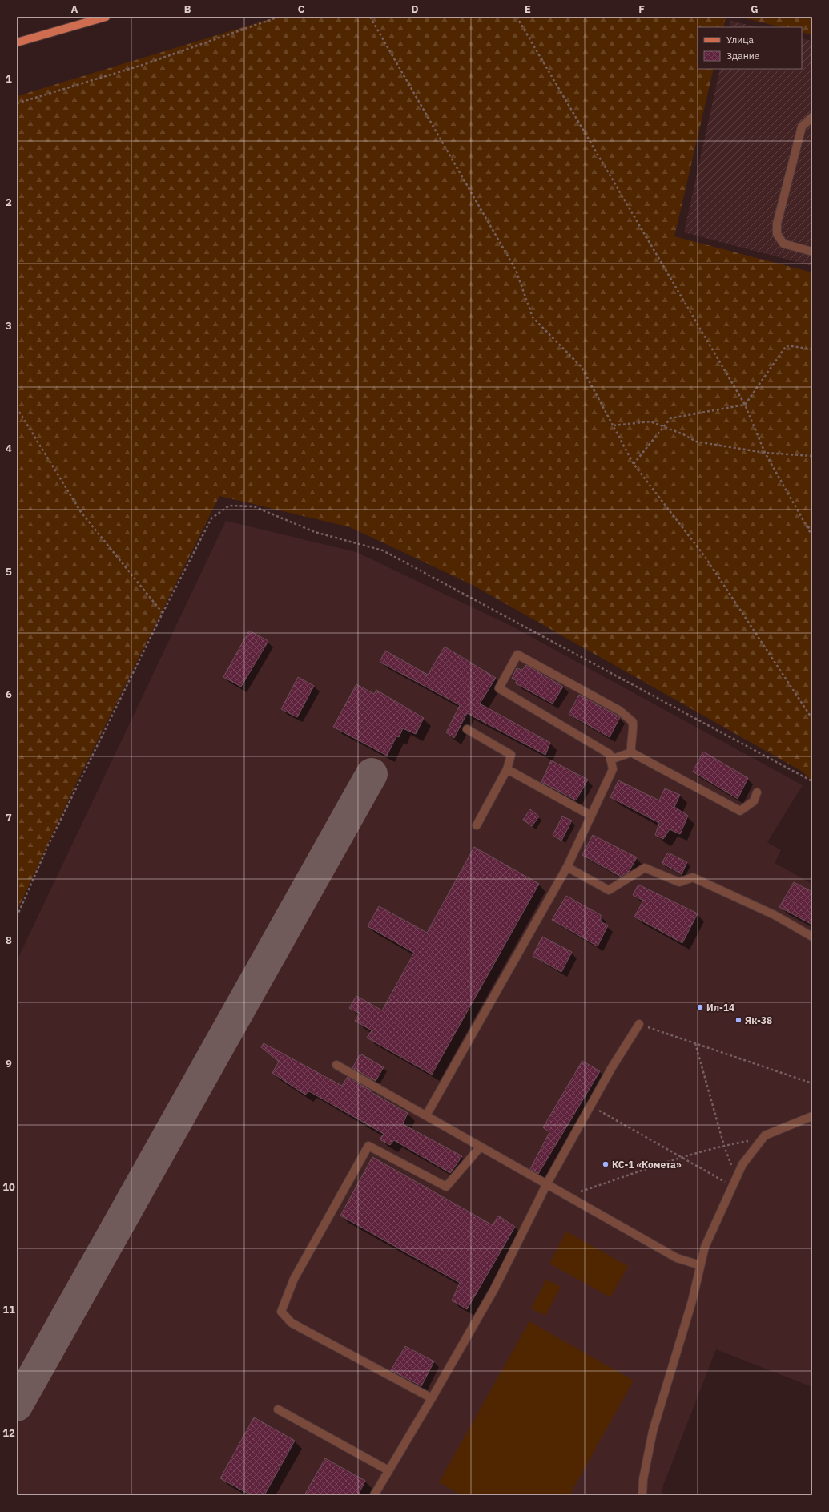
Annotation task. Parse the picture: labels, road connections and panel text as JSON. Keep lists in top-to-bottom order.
{
  "places": ["Ил-14", "Як-38", "КС-1 «Комета»"],
  "legend": ["Улица", "Здание"],
  "grid": {
    "columns": [
      "A",
      "B",
      "C",
      "D",
      "E",
      "F",
      "G"
    ],
    "rows": [
      "1",
      "2",
      "3",
      "4",
      "5",
      "6",
      "7",
      "8",
      "9",
      "10",
      "11",
      "12"
    ]
  }
}
